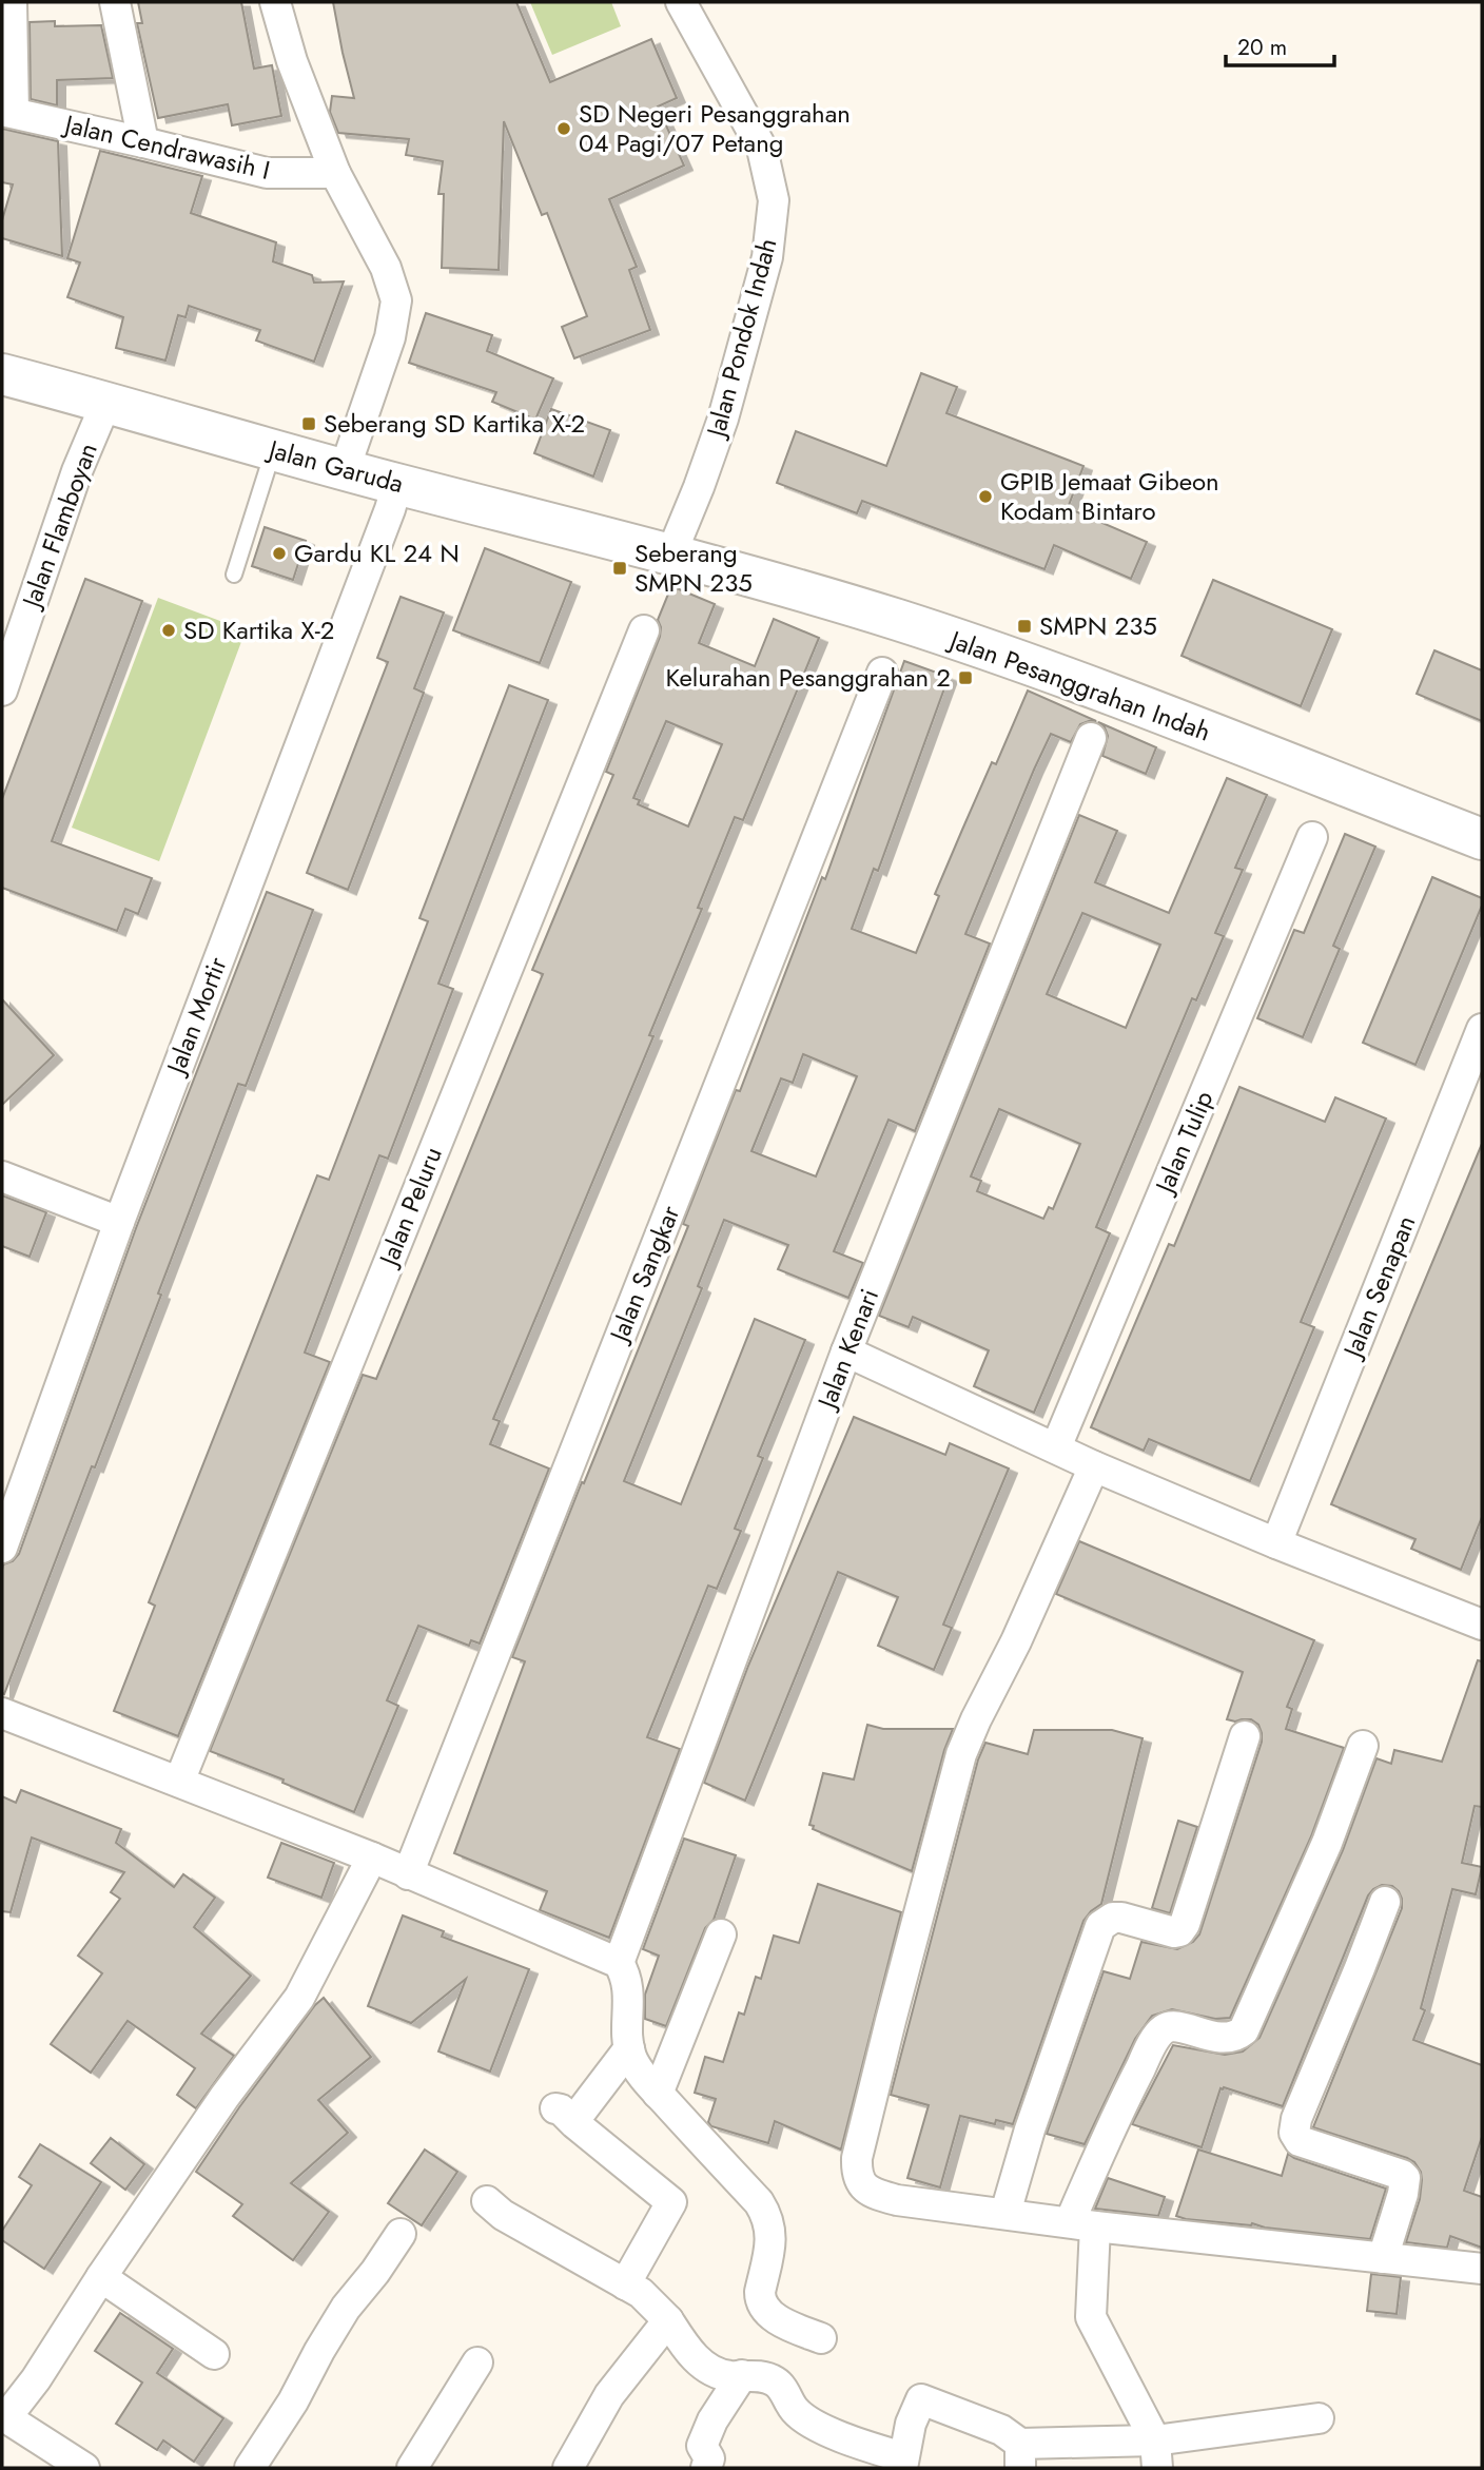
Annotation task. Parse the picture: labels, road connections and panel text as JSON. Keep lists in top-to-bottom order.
{
  "streets": {
    "street": [
      "Jalan Cendrawasih I",
      "Jalan Pondok Indah",
      "Jalan Garuda",
      "Jalan Flamboyan",
      "Jalan Pesanggrahan Indah",
      "Jalan Mortir",
      "Jalan Tulip",
      "Jalan Peluru",
      "Jalan Sangkar",
      "Jalan Senapan",
      "Jalan Kenari"
    ]
  },
  "crossings": [
    ["Jalan Pondok Indah", "Jalan Garuda"],
    ["Jalan Pondok Indah", "Jalan Pesanggrahan Indah"],
    ["Jalan Garuda", "Jalan Flamboyan"],
    ["Jalan Garuda", "Jalan Pesanggrahan Indah"],
    ["Jalan Garuda", "Jalan Mortir"]
  ],
  "places": {
    "other": [
      "SD Negeri Pesanggrahan 04 Pagi/07 Petang",
      "GPIB Jemaat Gibeon Kodam Bintaro",
      "Gardu KL 24 N",
      "SD Kartika X-2"
    ],
    "transit": [
      "Seberang SD Kartika X-2",
      "Seberang SMPN 235",
      "SMPN 235",
      "Kelurahan Pesanggrahan 2"
    ]
  },
  "scale_bar": "20 m"
}
